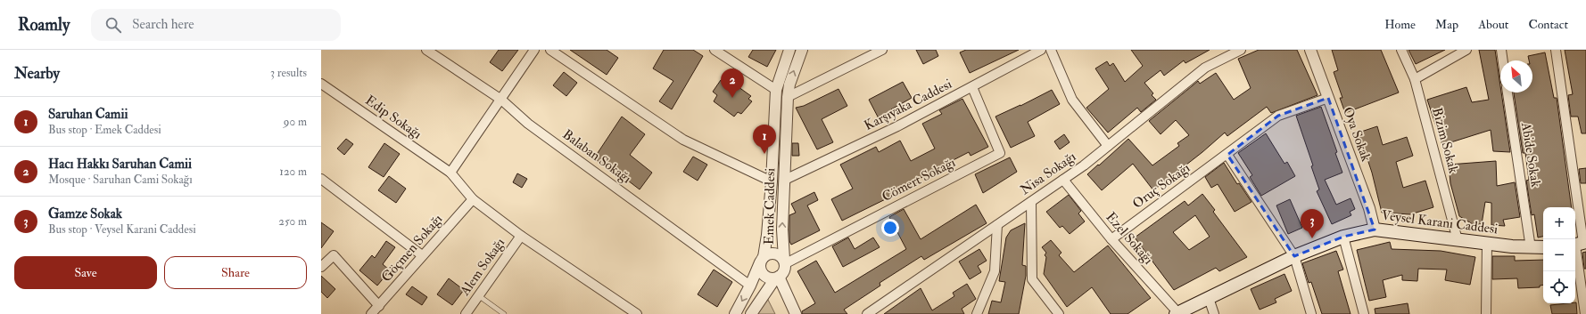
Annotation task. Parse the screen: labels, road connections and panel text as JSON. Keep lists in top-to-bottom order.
{
  "streets": {
    "main road": ["Veysel Karani Caddesi"],
    "street": [
      "Karşıyaka Caddesi",
      "Edip Sokağı",
      "Oya Sokak",
      "Bizim Sokak",
      "Abide Sokak",
      "Balaban Sokağı",
      "Nisa Sokağı",
      "Cömert Sokağı",
      "Oruç Sokağı",
      "Emek Caddesi",
      "Ezel Sokağı",
      "Göçmen Sokağı",
      "Alem Sokağı"
    ]
  },
  "crossings": [
    ["Karşıyaka Caddesi", "Cömert Sokağı"],
    ["Karşıyaka Caddesi", "Emek Caddesi"],
    ["Edip Sokağı", "Göçmen Sokağı"],
    ["Edip Sokağı", "Alem Sokağı"],
    ["Oya Sokak", "Oruç Sokağı"],
    ["Oya Sokak", "Veysel Karani Caddesi"],
    ["Bizim Sokak", "Veysel Karani Caddesi"],
    ["Abide Sokak", "Veysel Karani Caddesi"],
    ["Nisa Sokağı", "Ezel Sokağı"],
    ["Cömert Sokağı", "Emek Caddesi"],
    ["Oruç Sokağı", "Ezel Sokağı"],
    ["Veysel Karani Caddesi", "Ezel Sokağı"]
  ],
  "north": "top left",
  "page": {
    "header": "Roamly",
    "search": "Search here",
    "nav": [
      "Home",
      "Map",
      "About",
      "Contact"
    ],
    "heading": ["Nearby", "3 results"],
    "pins": ["2", "1", "3"],
    "list": [
      {
        "mark": "1",
        "name": "Saruhan Camii",
        "note": "Bus stop · Emek Caddesi",
        "value": "90 m"
      },
      {
        "mark": "2",
        "name": "Hacı Hakkı Saruhan Camii",
        "note": "Mosque · Saruhan Cami Sokağı",
        "value": "120 m"
      },
      {
        "mark": "3",
        "name": "Gamze Sokak",
        "note": "Bus stop · Veysel Karani Caddesi",
        "value": "250 m"
      }
    ],
    "map_buttons": ["+", "−"],
    "buttons": ["Save", "Share"]
  }
}
